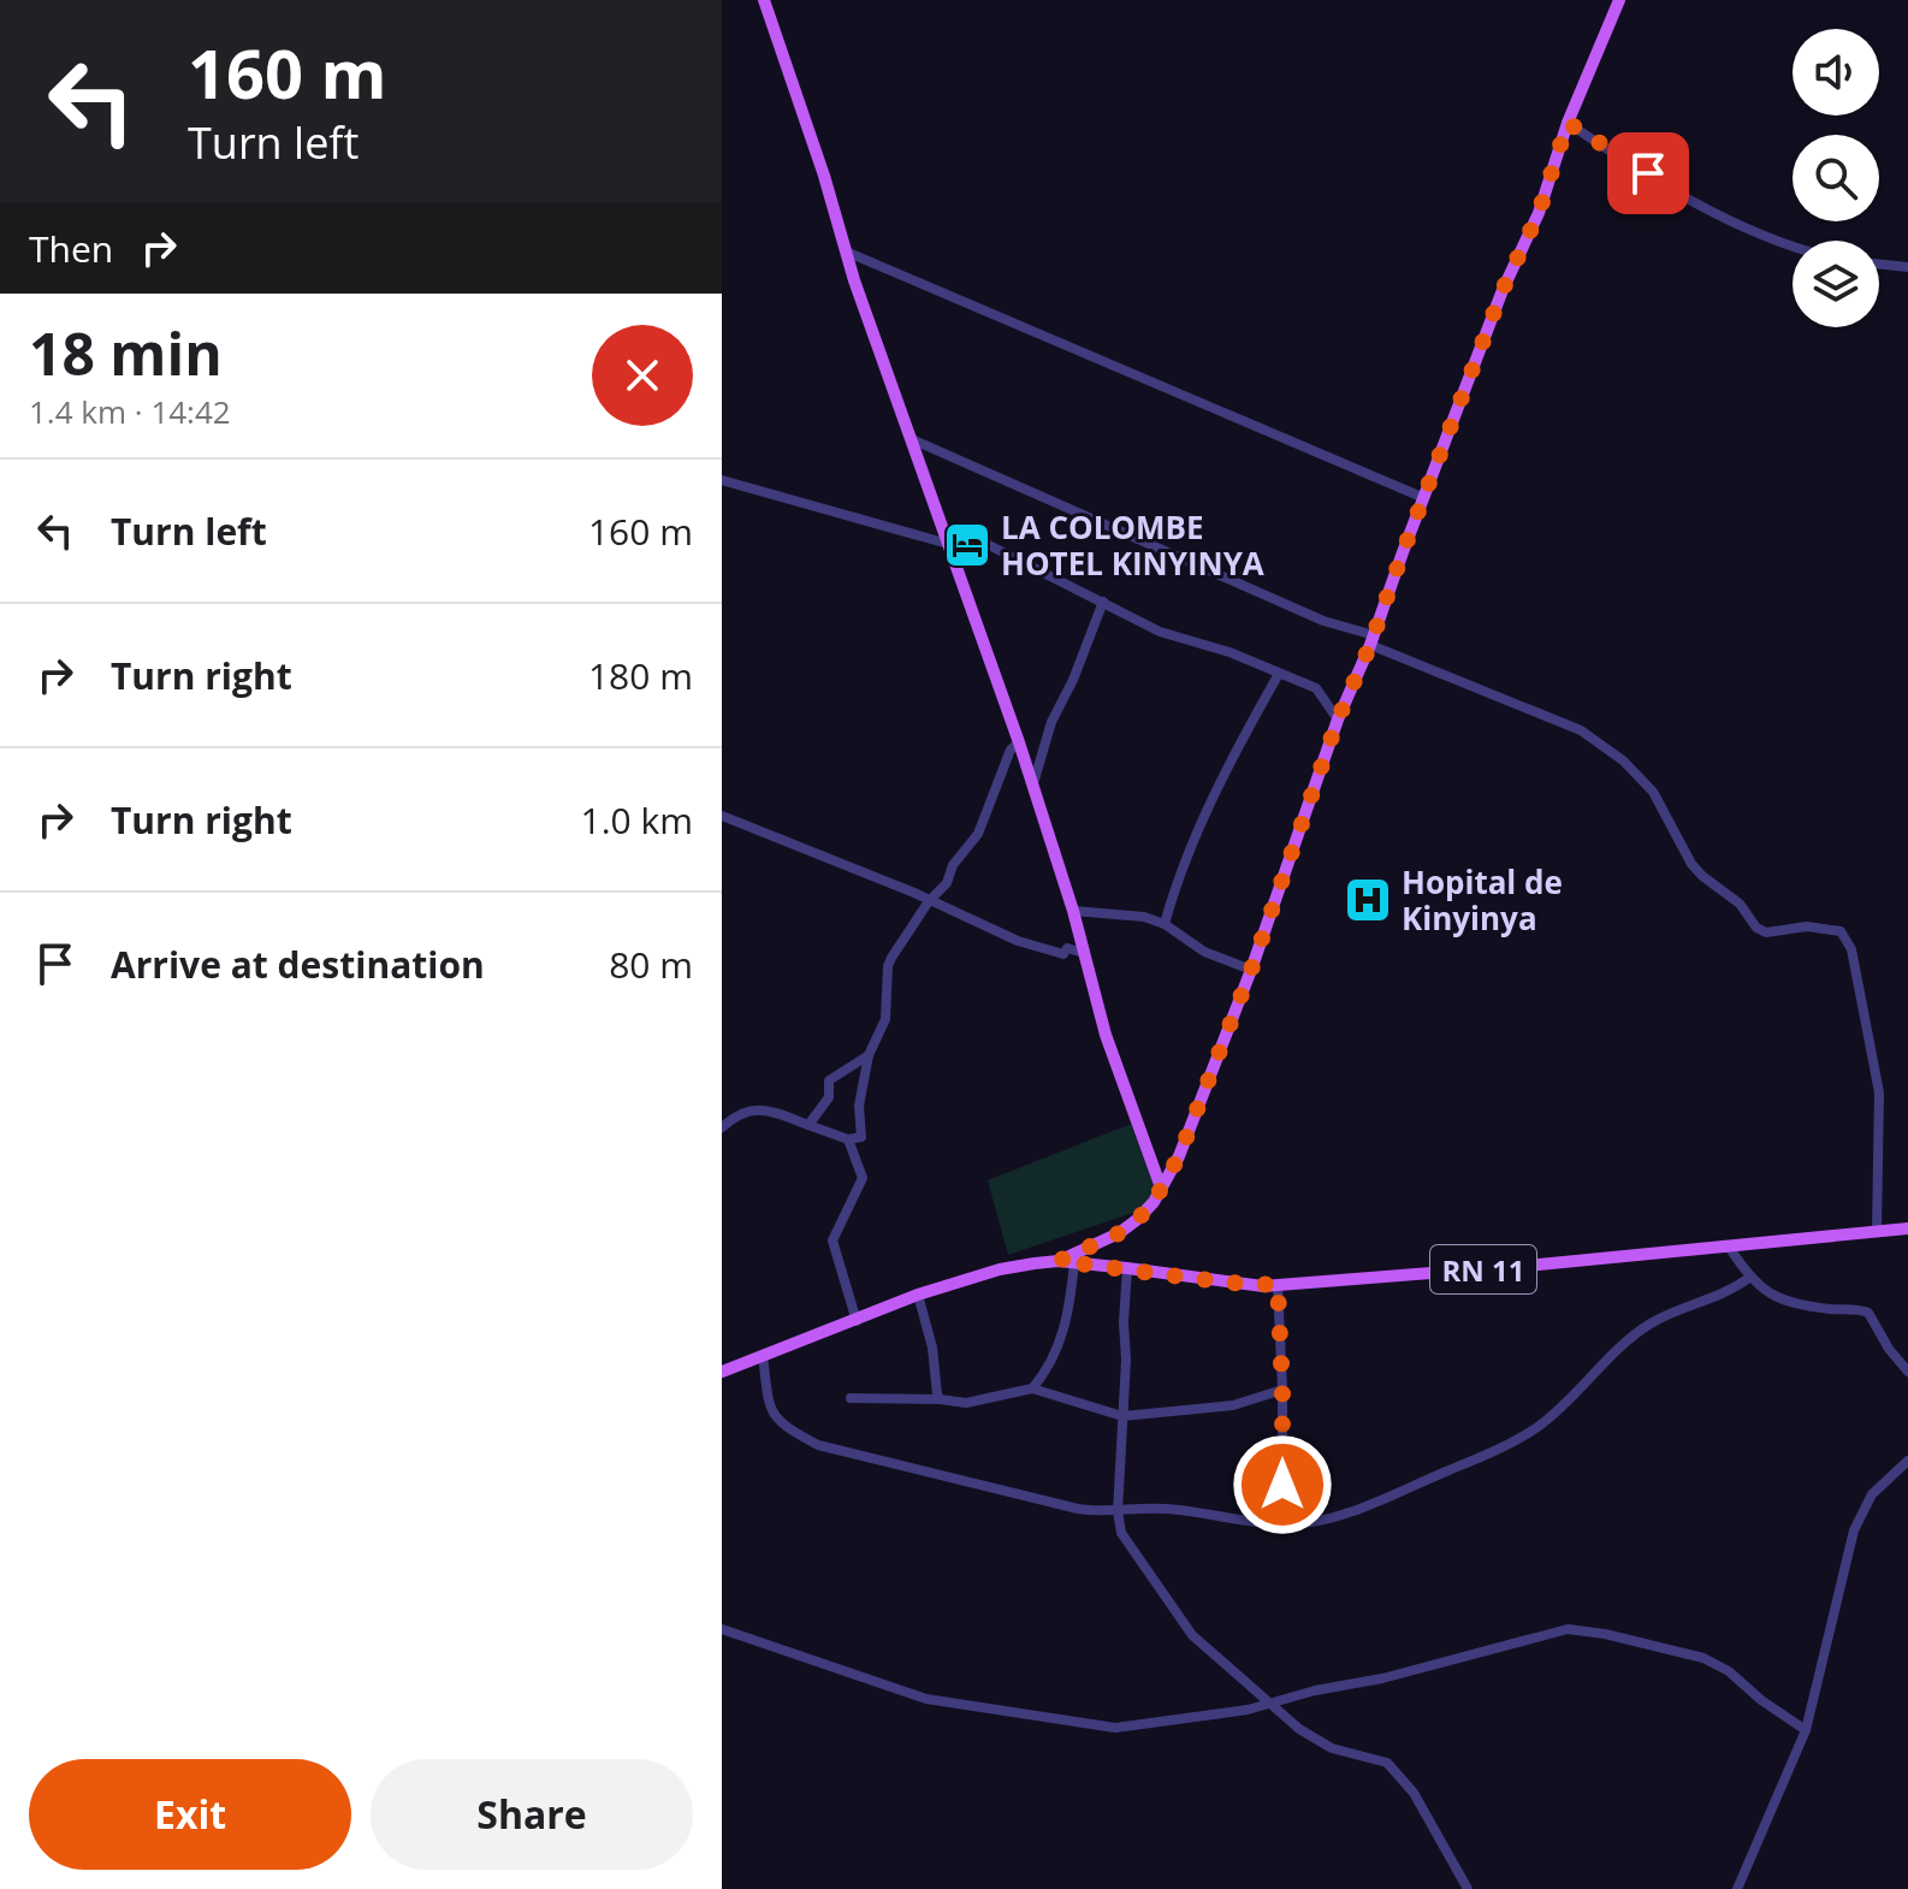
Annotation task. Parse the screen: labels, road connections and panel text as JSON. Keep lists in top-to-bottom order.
{
  "streets": {
    "main road": ["RN 11"]
  },
  "places": {
    "hotel": ["LA COLOMBE HOTEL KINYINYA"],
    "hospital": ["Hopital de Kinyinya"]
  },
  "page": {
    "turn": ["160 m", "Turn left"],
    "then": "Then",
    "heading": ["18 min", "1.4 km · 14:42"],
    "list": [
      {
        "name": "Turn left",
        "value": "160 m"
      },
      {
        "name": "Turn right",
        "value": "180 m"
      },
      {
        "name": "Turn right",
        "value": "1.0 km"
      },
      {
        "name": "Arrive at destination",
        "value": "80 m"
      }
    ],
    "buttons": ["Exit", "Share"]
  }
}
